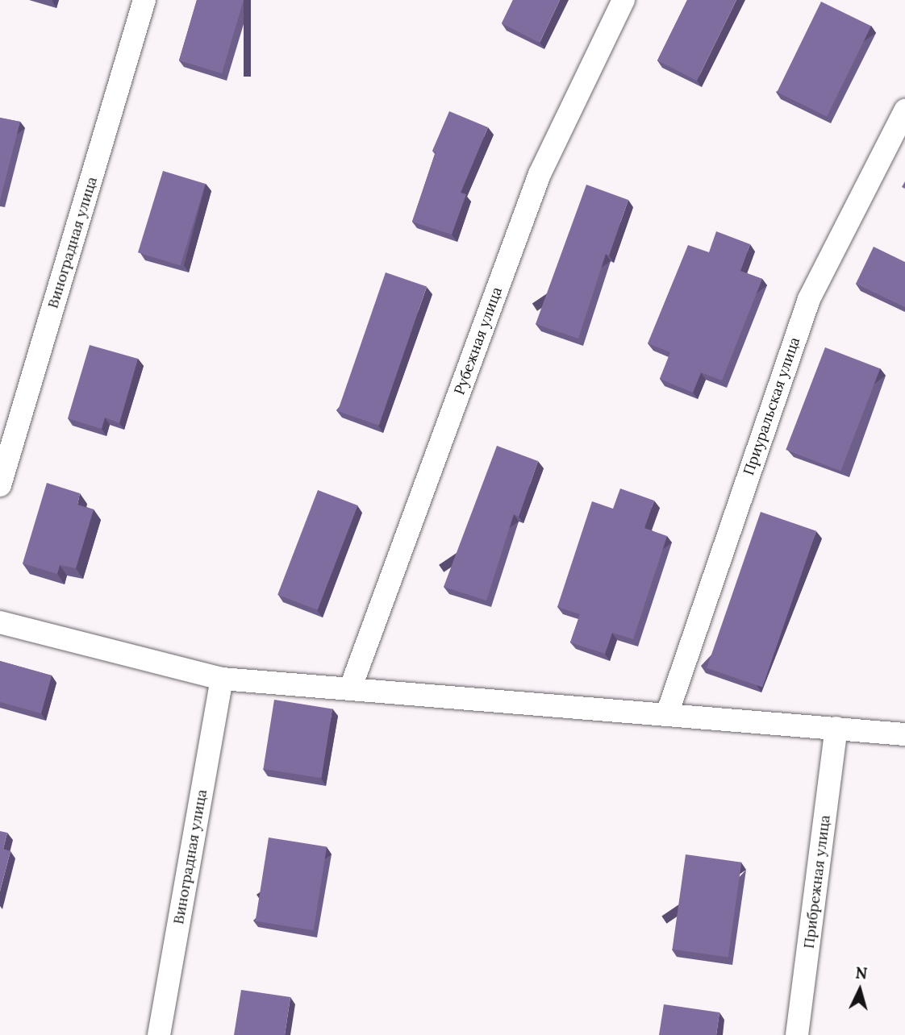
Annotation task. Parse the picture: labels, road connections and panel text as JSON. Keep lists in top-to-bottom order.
{
  "streets": {
    "street": [
      "Виноградная улица",
      "Рубежная улица",
      "Приуральская улица",
      "Прибрежная улица"
    ]
  },
  "north": "top"
}
